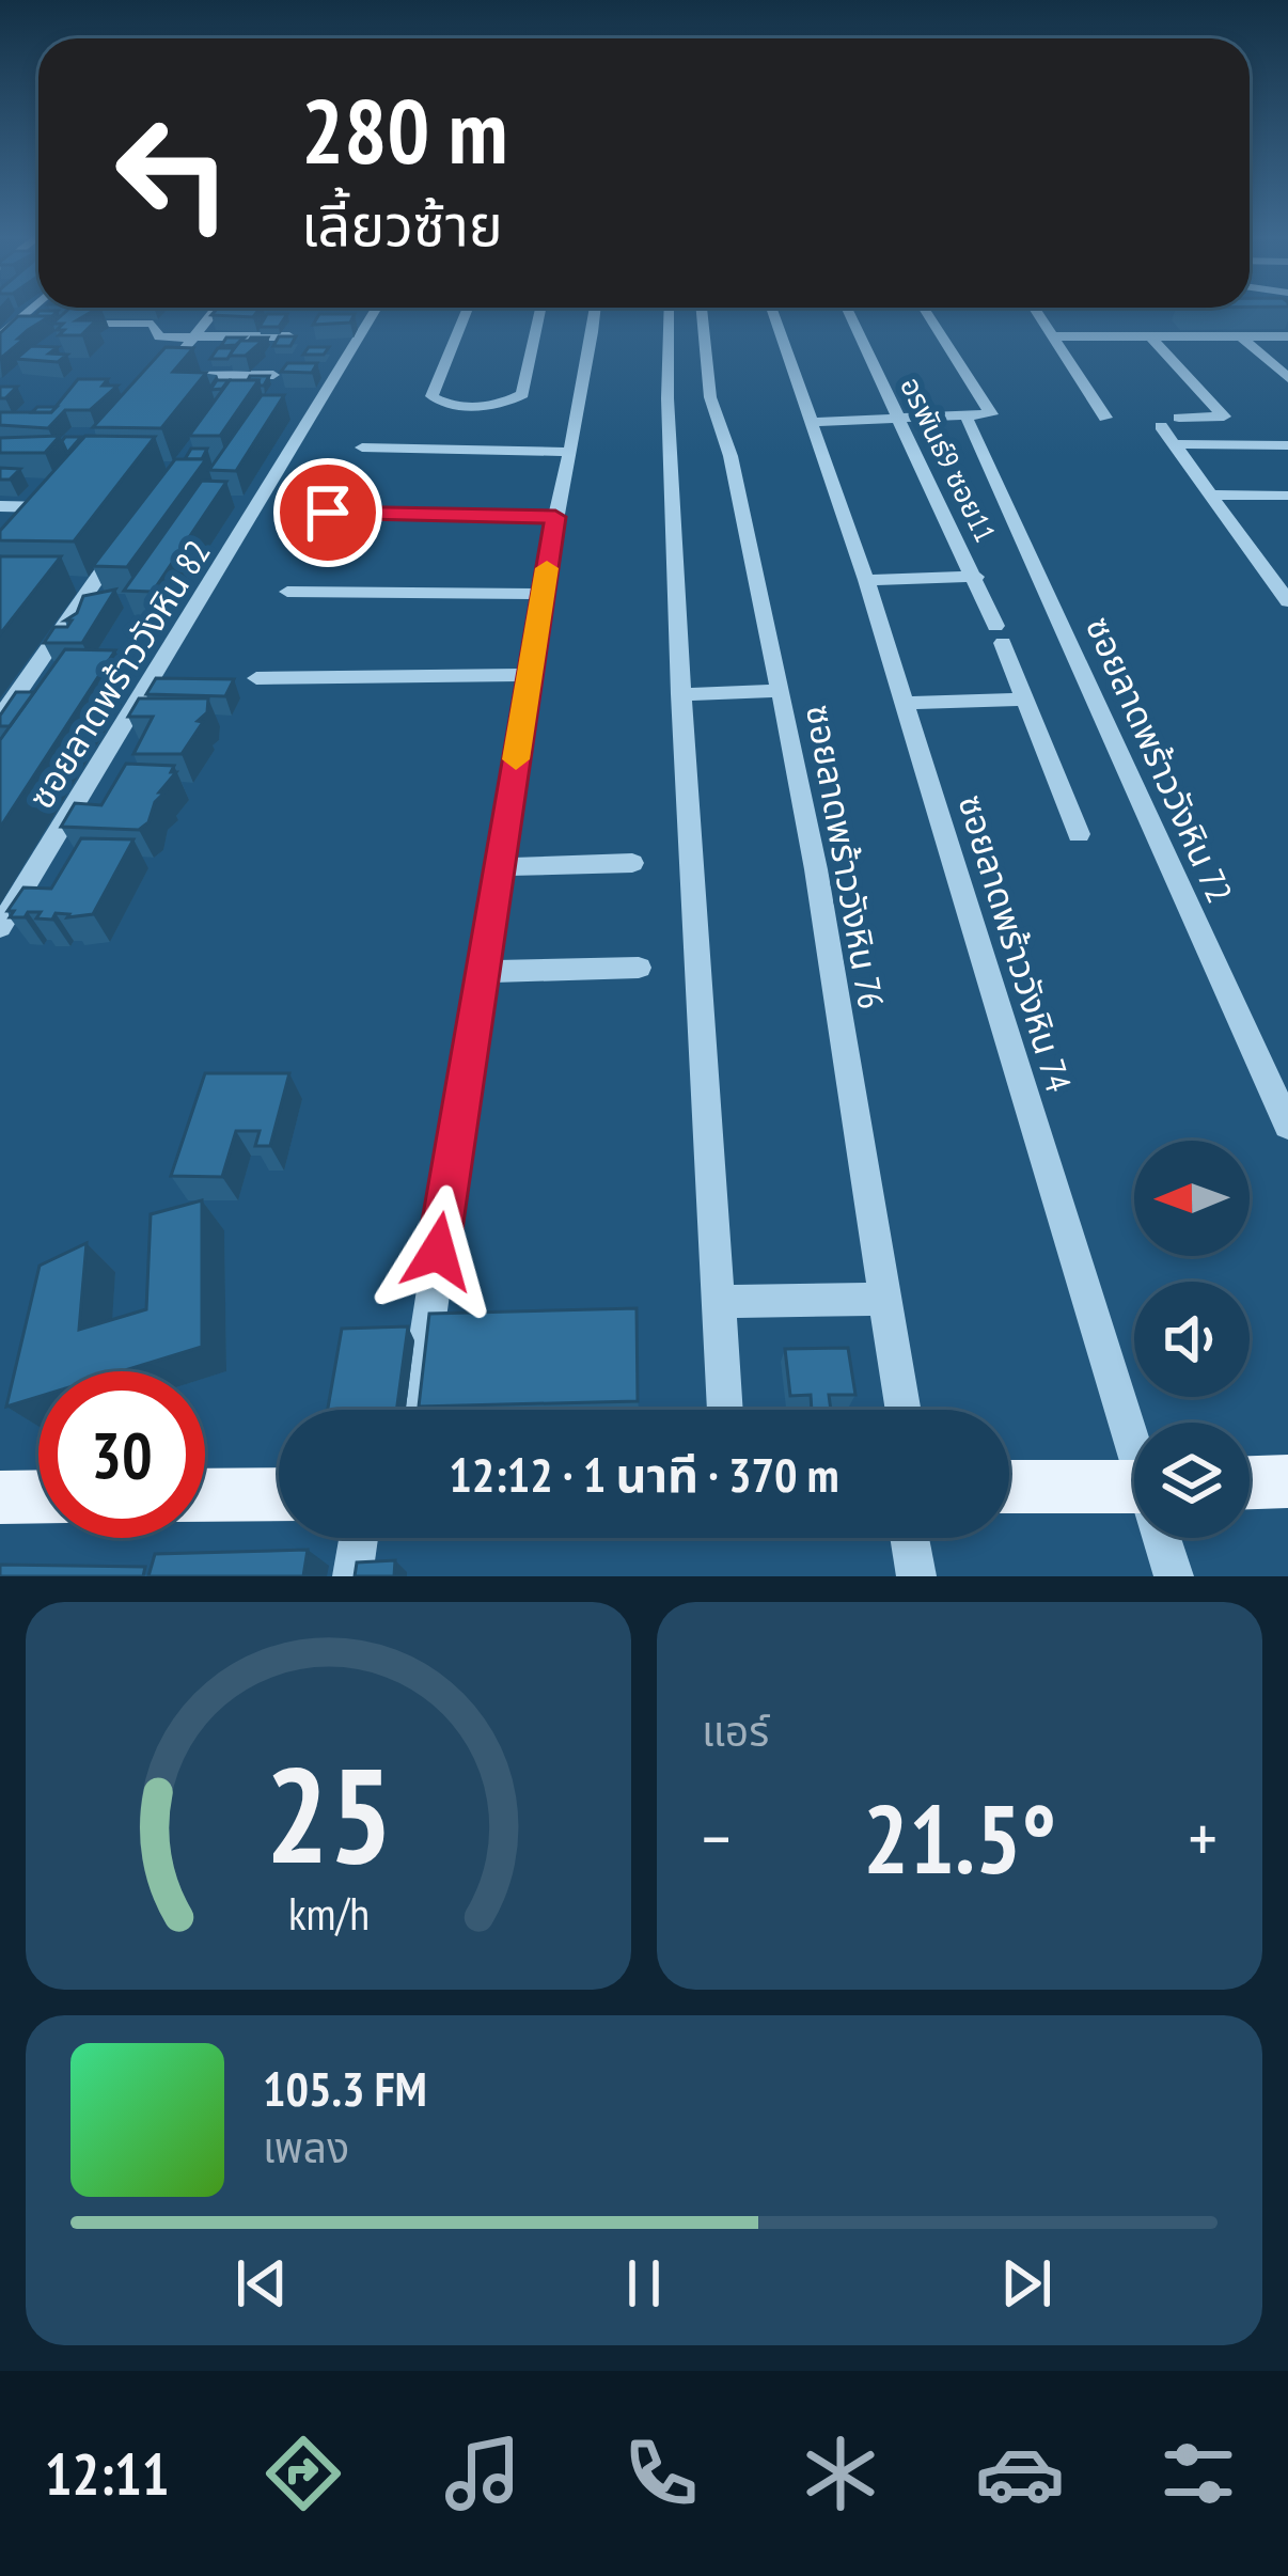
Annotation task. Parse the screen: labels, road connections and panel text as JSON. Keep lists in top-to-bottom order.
{
  "streets": {
    "street": [
      "อรพันธ์9 ซอย11",
      "ซอยลาดพร้าววังหิน 82",
      "ซอยลาดพร้าววังหิน 72",
      "ซอยลาดพร้าววังหิน 76",
      "ซอยลาดพร้าววังหิน 74"
    ]
  },
  "north": "left",
  "page": {
    "turn": ["280 m", "เลี้ยวซ้าย"],
    "limit": "30",
    "trip": "12:12 · 1 นาที · 370 m",
    "tile": "แอร์",
    "heat": ["−", "21.5°", "+"],
    "song": ["105.3 FM", "เพลง"],
    "tabs": "12:11",
    "gauge": ["25", "km/h"]
  }
}
